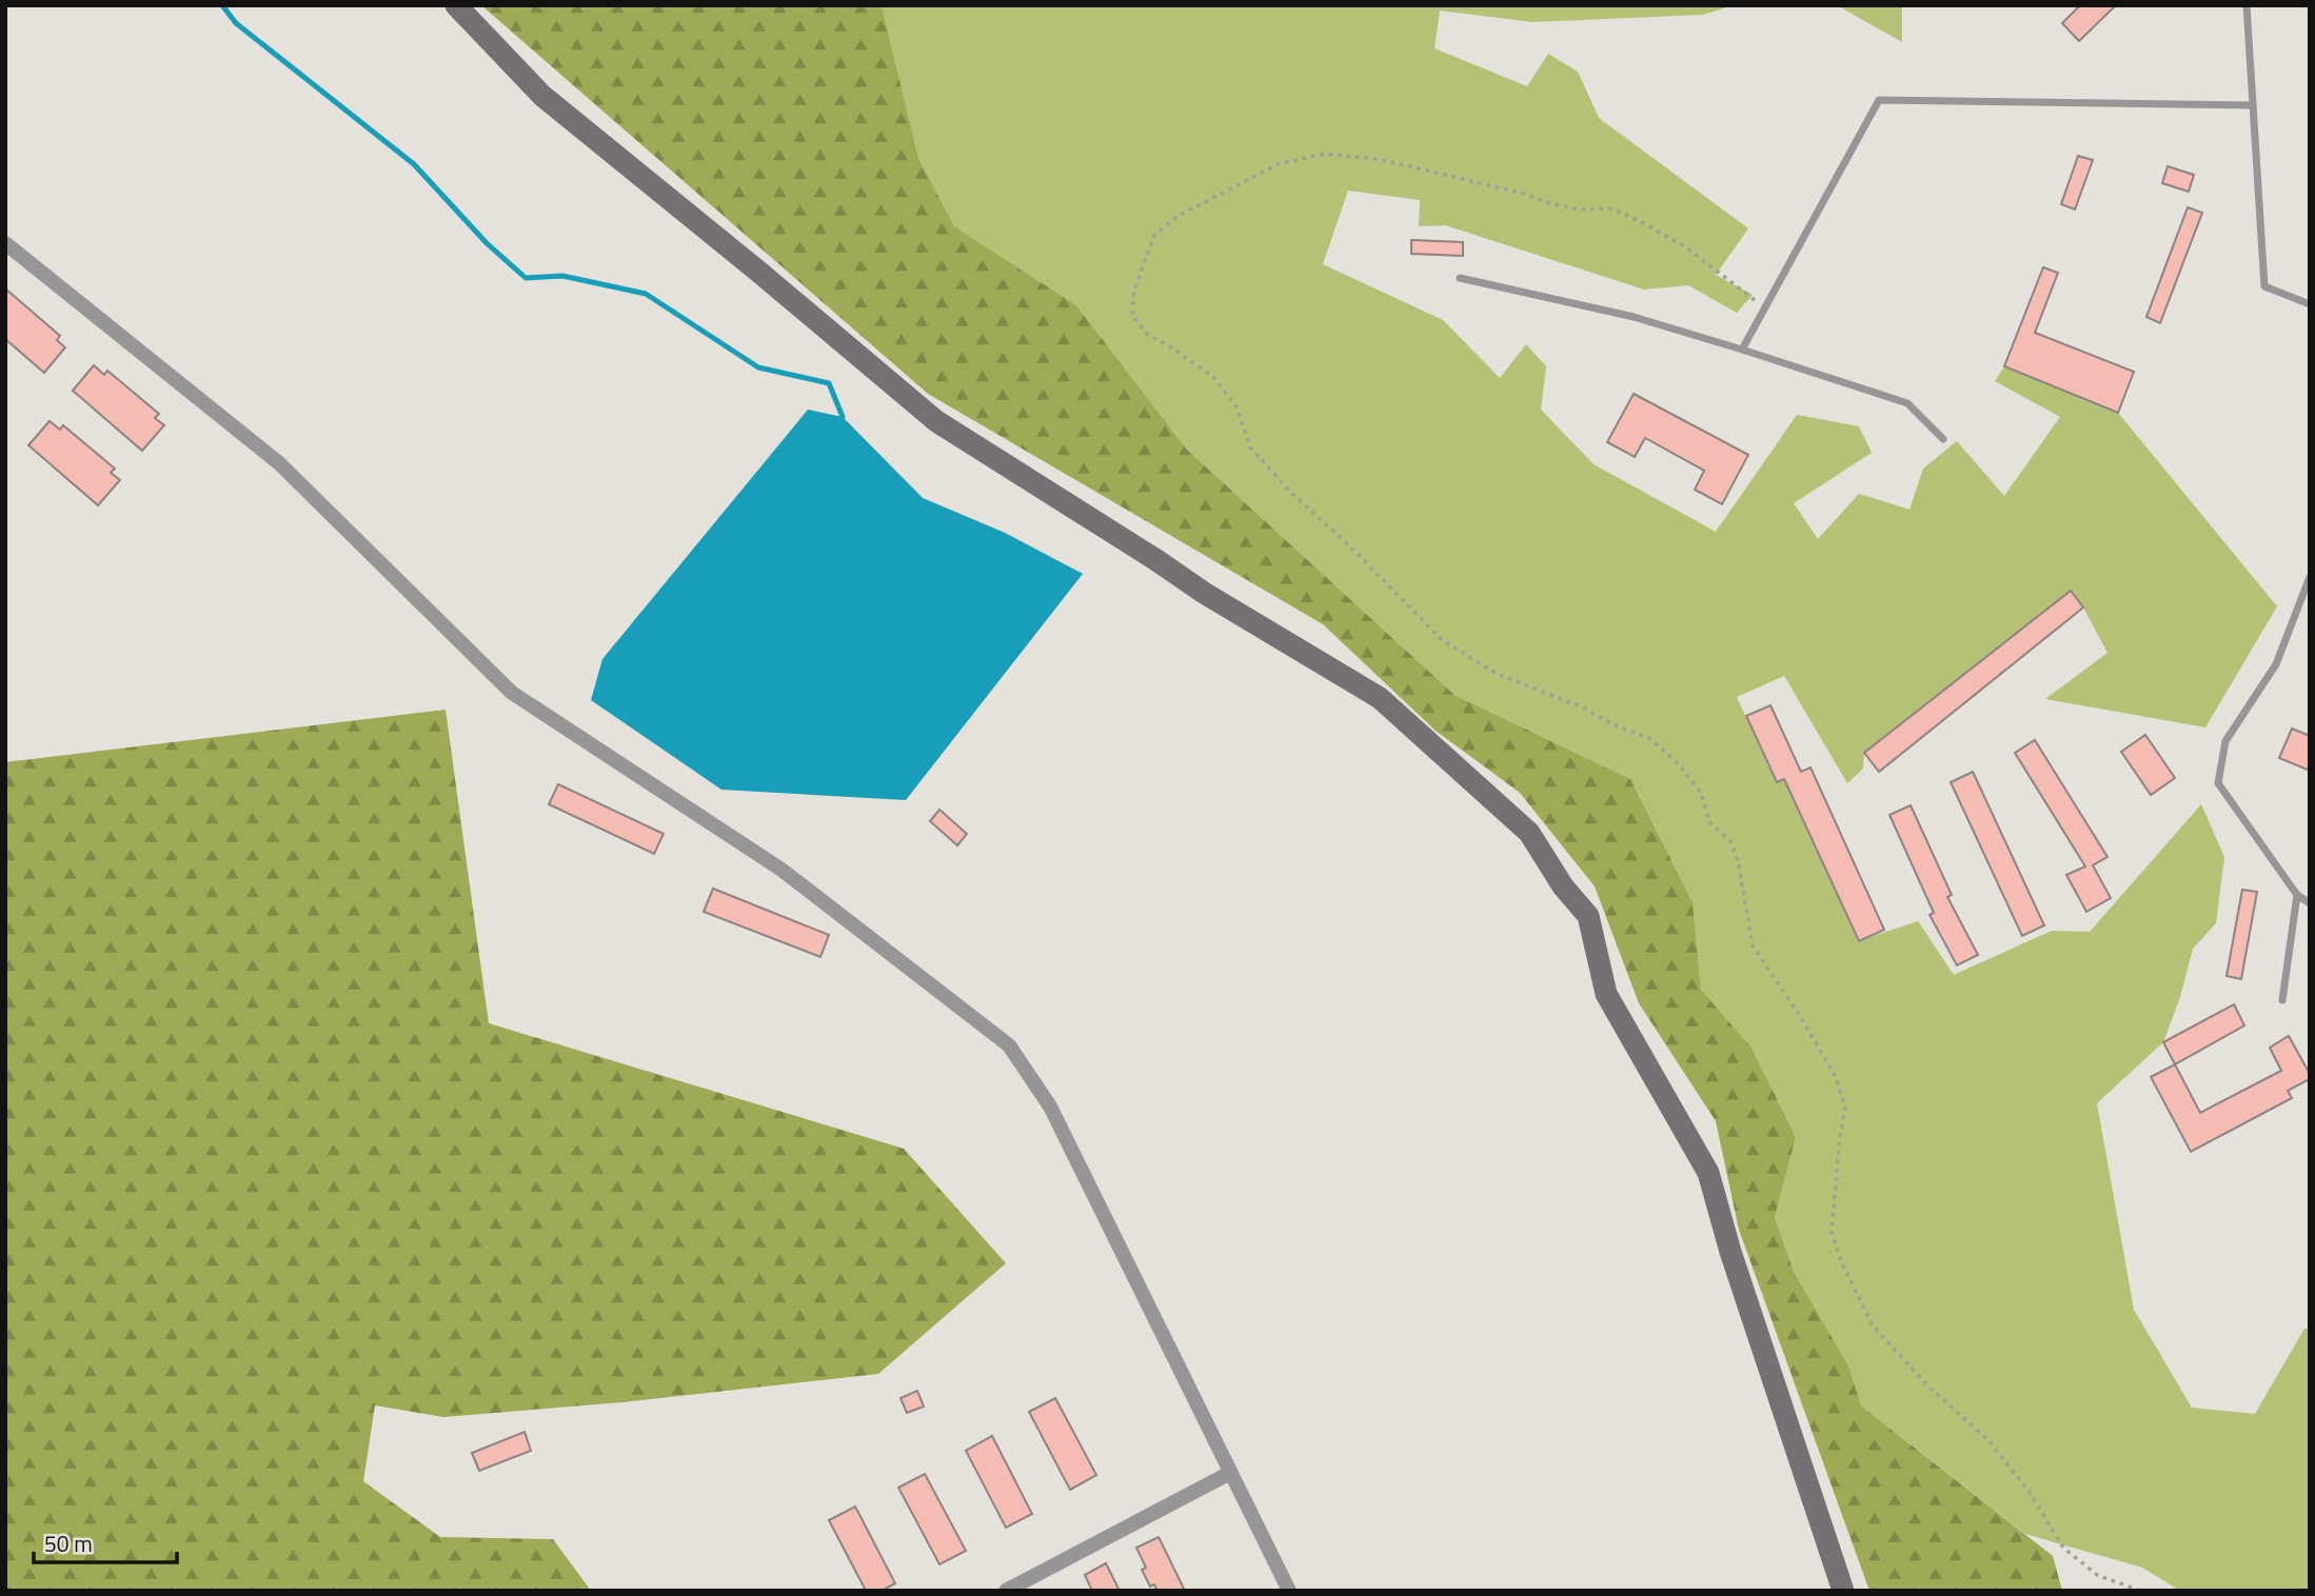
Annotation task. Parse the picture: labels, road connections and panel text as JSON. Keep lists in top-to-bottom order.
{
  "scale_bar": "50 m"
}
